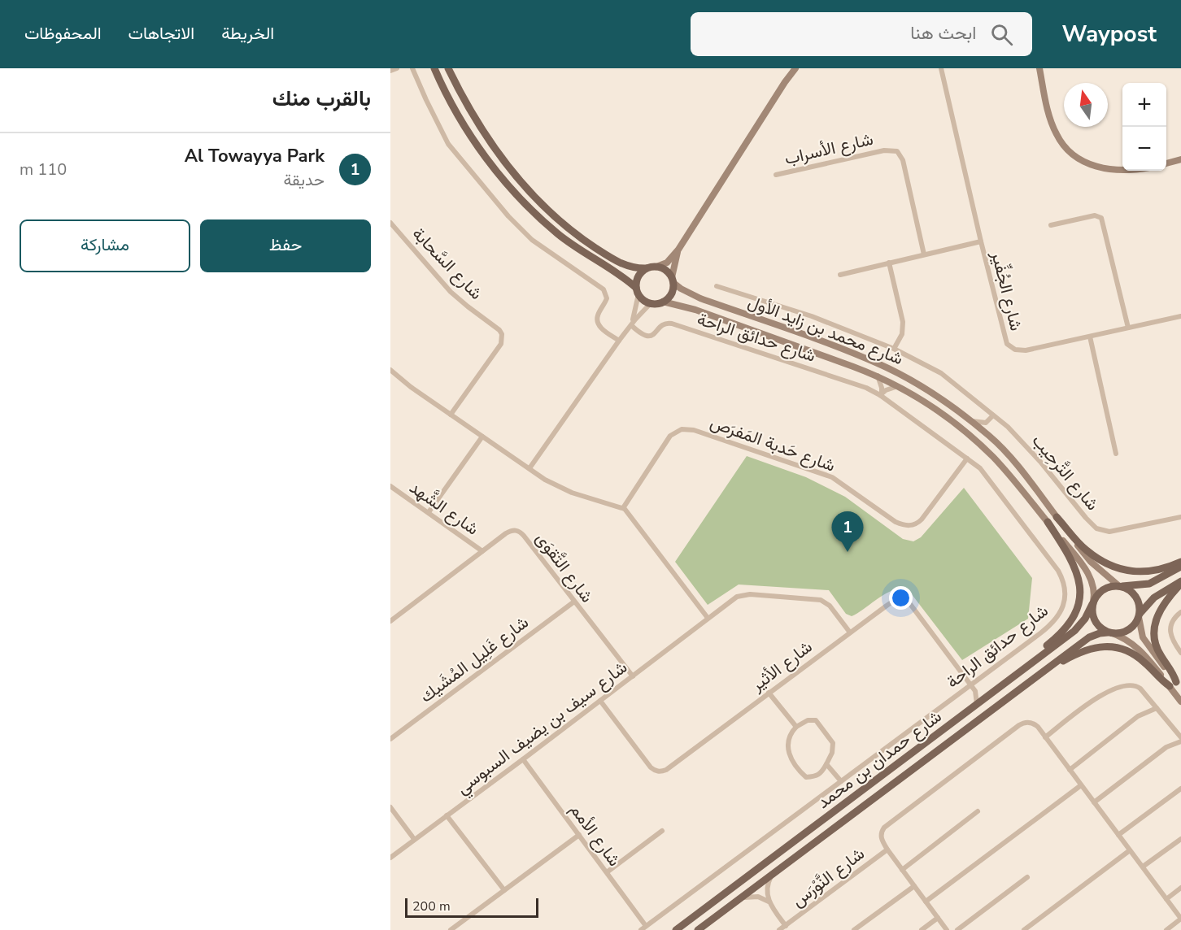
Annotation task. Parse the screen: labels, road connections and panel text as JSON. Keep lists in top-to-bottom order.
{
  "streets": {
    "main road": ["شارع محمد بن زايد الأول", "شارع حمدان بن محمد"],
    "street": [
      "شارع الأسراب",
      "شارع السَّحابة",
      "شارع الجُفِّير",
      "شارع حدائق الراحة",
      "شارع حَدبة المَفرَص",
      "شارع التَّرحِيب",
      "شارع الشَّهد",
      "شارع التَّقوَى",
      "شارع غَلِيل المُشَيك",
      "شارع الأثير",
      "شارع سيف بن يضيف السبوسي",
      "شارع الأمم",
      "شارع النَّوْرَس"
    ]
  },
  "crossings": [
    ["شارع محمد بن زايد الأول", "شارع حمدان بن محمد"],
    ["شارع حدائق الراحة", "شارع حَدبة المَفرَص"],
    ["شارع حدائق الراحة", "شارع الأثير"],
    ["شارع حدائق الراحة", "شارع الأمم"],
    ["شارع الشَّهد", "شارع التَّقوَى"],
    ["شارع التَّقوَى", "شارع غَلِيل المُشَيك"],
    ["شارع التَّقوَى", "شارع سيف بن يضيف السبوسي"],
    ["شارع الأثير", "شارع سيف بن يضيف السبوسي"],
    ["شارع سيف بن يضيف السبوسي", "شارع الأمم"],
    ["شارع حمدان بن محمد", "شارع النَّوْرَس"]
  ],
  "scale_bar": "200 m",
  "north": "top",
  "page": {
    "header": "Waypost",
    "search": "ابحث هنا",
    "nav": ["الخريطة", "الاتجاهات", "المحفوظات"],
    "heading": "بالقرب منك",
    "map_buttons": ["+", "−"],
    "list": [
      {
        "mark": "1",
        "name": "Al Towayya Park",
        "note": "حديقة",
        "value": "110 m"
      }
    ],
    "buttons": ["حفظ", "مشاركة"],
    "pins": "1",
    "scale": "200 m"
  }
}
